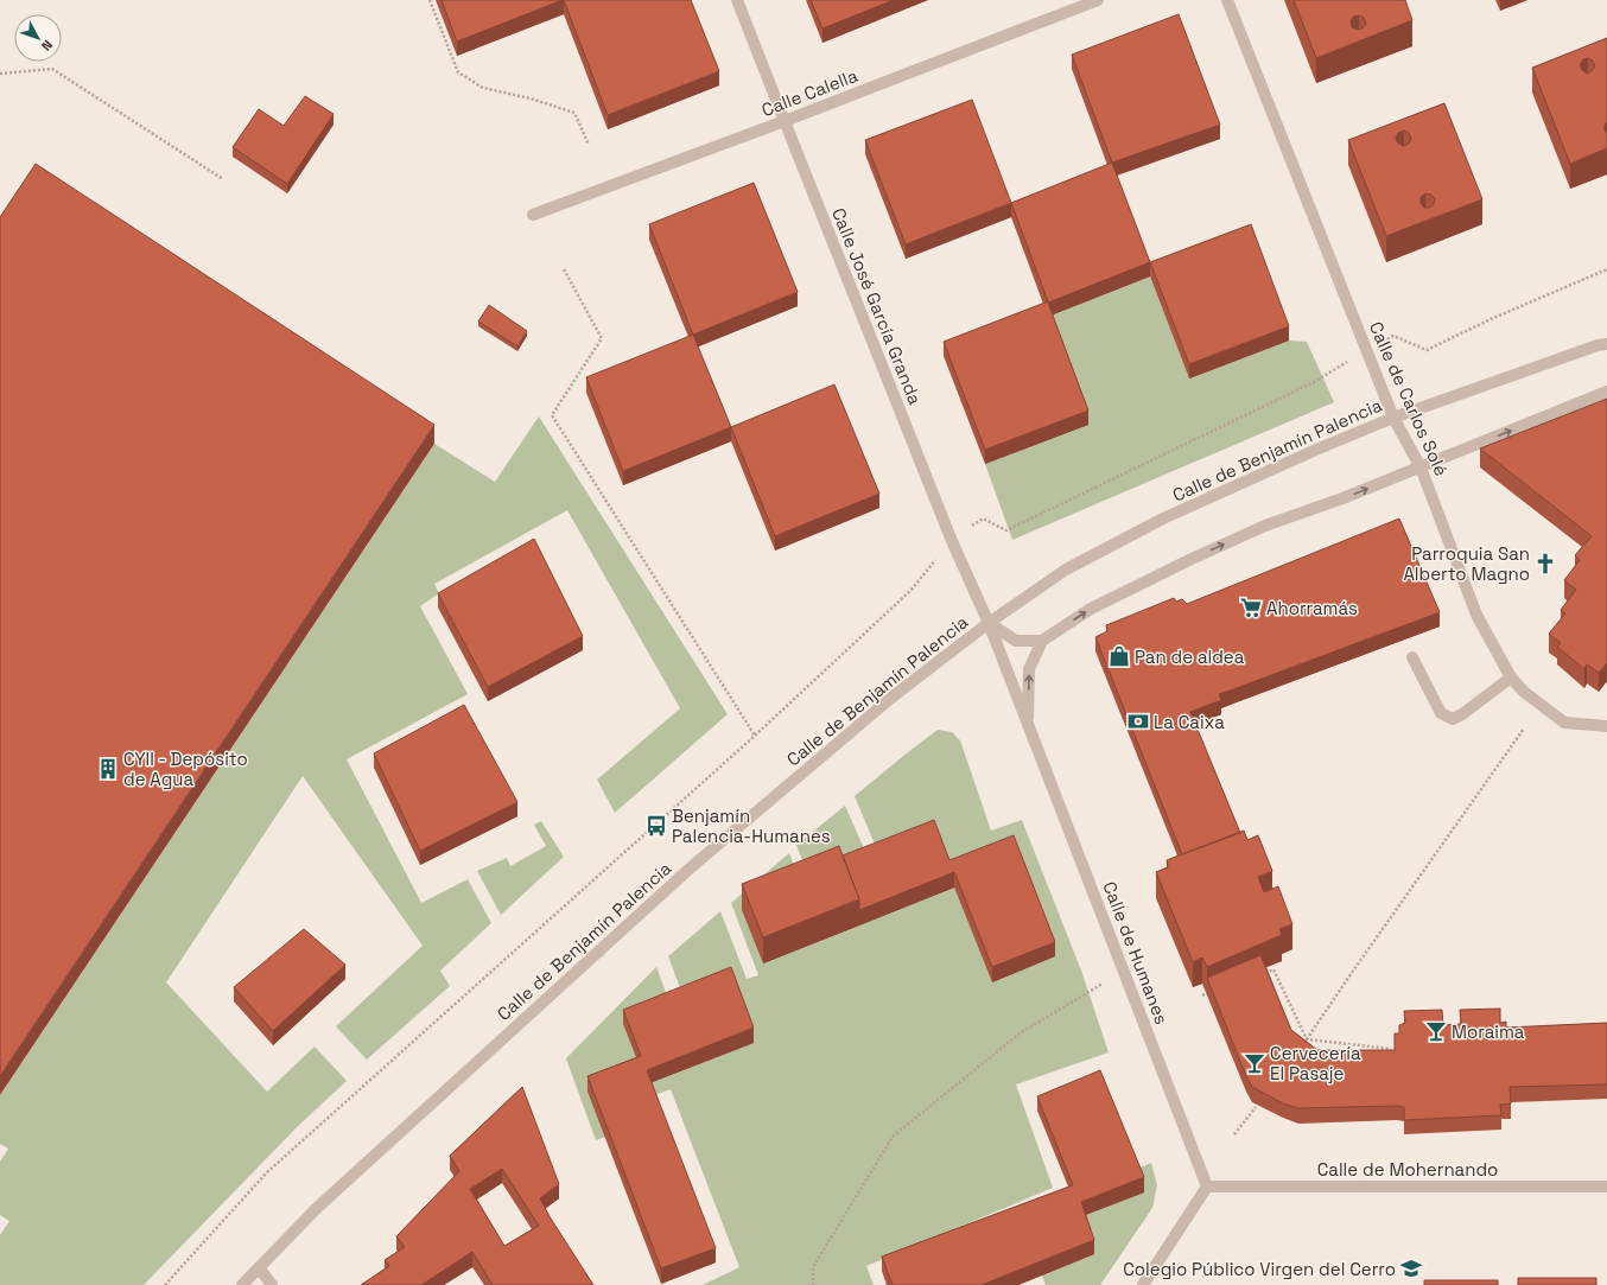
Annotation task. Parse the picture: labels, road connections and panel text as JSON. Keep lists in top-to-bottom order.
{
  "streets": {
    "street": [
      "Calle Calella",
      "Calle José García Granda",
      "Calle de Carlos Solé",
      "Calle de Benjamín Palencia",
      "Calle de Humanes",
      "Calle de Mohernando"
    ]
  },
  "crossings": [
    ["Calle Calella", "Calle José García Granda"],
    ["Calle José García Granda", "Calle de Benjamín Palencia"],
    ["Calle José García Granda", "Calle de Humanes"],
    ["Calle de Carlos Solé", "Calle de Benjamín Palencia"],
    ["Calle de Benjamín Palencia", "Calle de Humanes"],
    ["Calle de Humanes", "Calle de Mohernando"]
  ],
  "places": {
    "church": ["Parroquia San Alberto Magno"],
    "supermarket": ["Ahorramás"],
    "shop": ["Pan de aldea"],
    "bank": ["La Caixa"],
    "building": ["CYII - Depósito de Agua"],
    "bus stop": ["Benjamín Palencia-Humanes"],
    "bar": ["Moraima", "Cervecería El Pasaje"],
    "school or university": ["Colegio Público Virgen del Cerro"]
  },
  "north": "bottom right"
}
